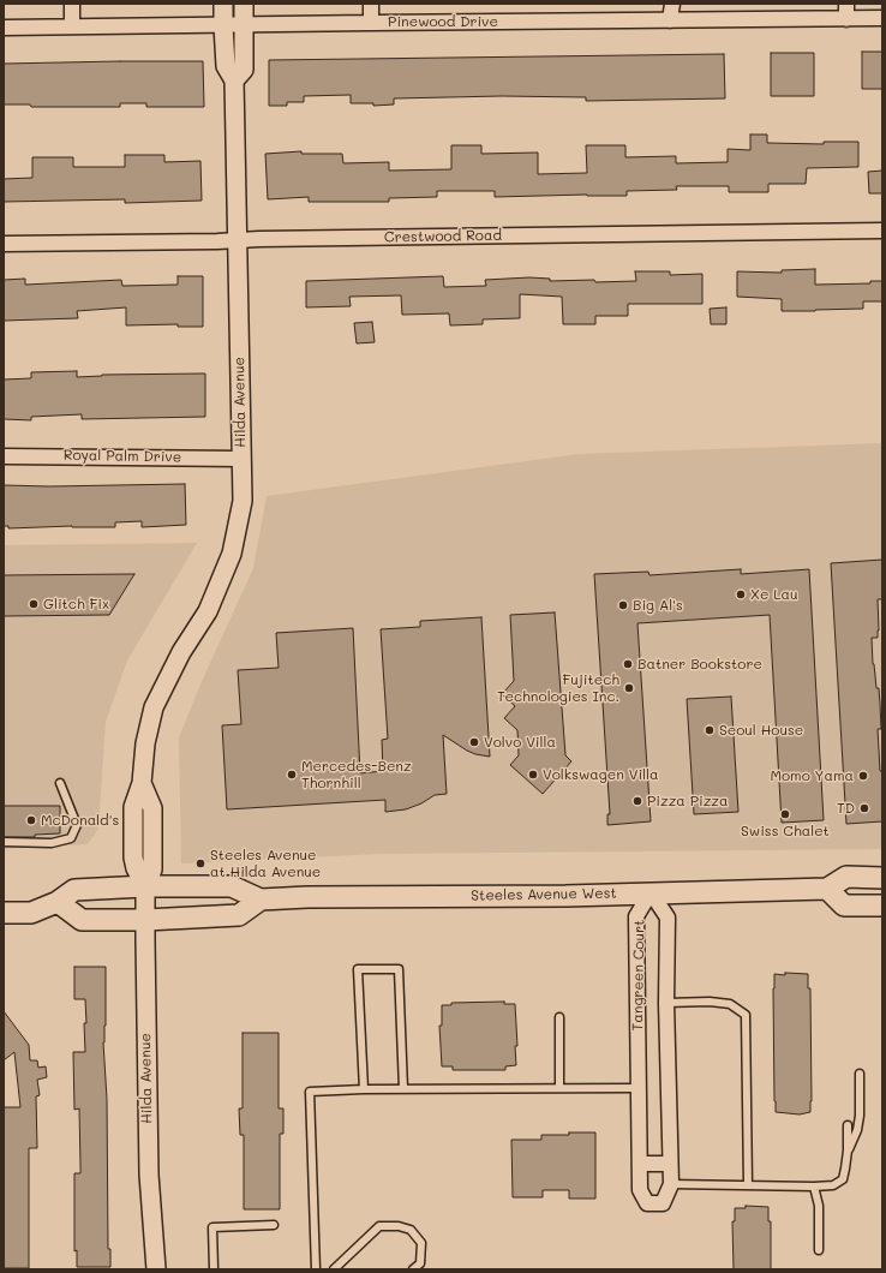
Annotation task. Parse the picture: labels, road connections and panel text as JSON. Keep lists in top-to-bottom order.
{
  "streets": {
    "main road": ["Steeles Avenue West"],
    "street": [
      "Pinewood Drive",
      "Crestwood Road",
      "Hilda Avenue",
      "Royal Palm Drive",
      "Tangreen Court"
    ]
  },
  "crossings": [
    ["Pinewood Drive", "Hilda Avenue"],
    ["Crestwood Road", "Hilda Avenue"],
    ["Hilda Avenue", "Royal Palm Drive"],
    ["Hilda Avenue", "Steeles Avenue West"],
    ["Steeles Avenue West", "Tangreen Court"]
  ],
  "places": [
    "Xe Lau",
    "Glitch Fix",
    "Big Al's",
    "Batner Bookstore",
    "Fujitech Technologies Inc.",
    "Seoul House",
    "Volvo Villa",
    "Mercedes-Benz Thornhill",
    "Volkswagen Villa",
    "Momo Yama",
    "Pizza Pizza",
    "TD",
    "Swiss Chalet",
    "McDonald's",
    "Steeles Avenue at Hilda Avenue"
  ]
}
